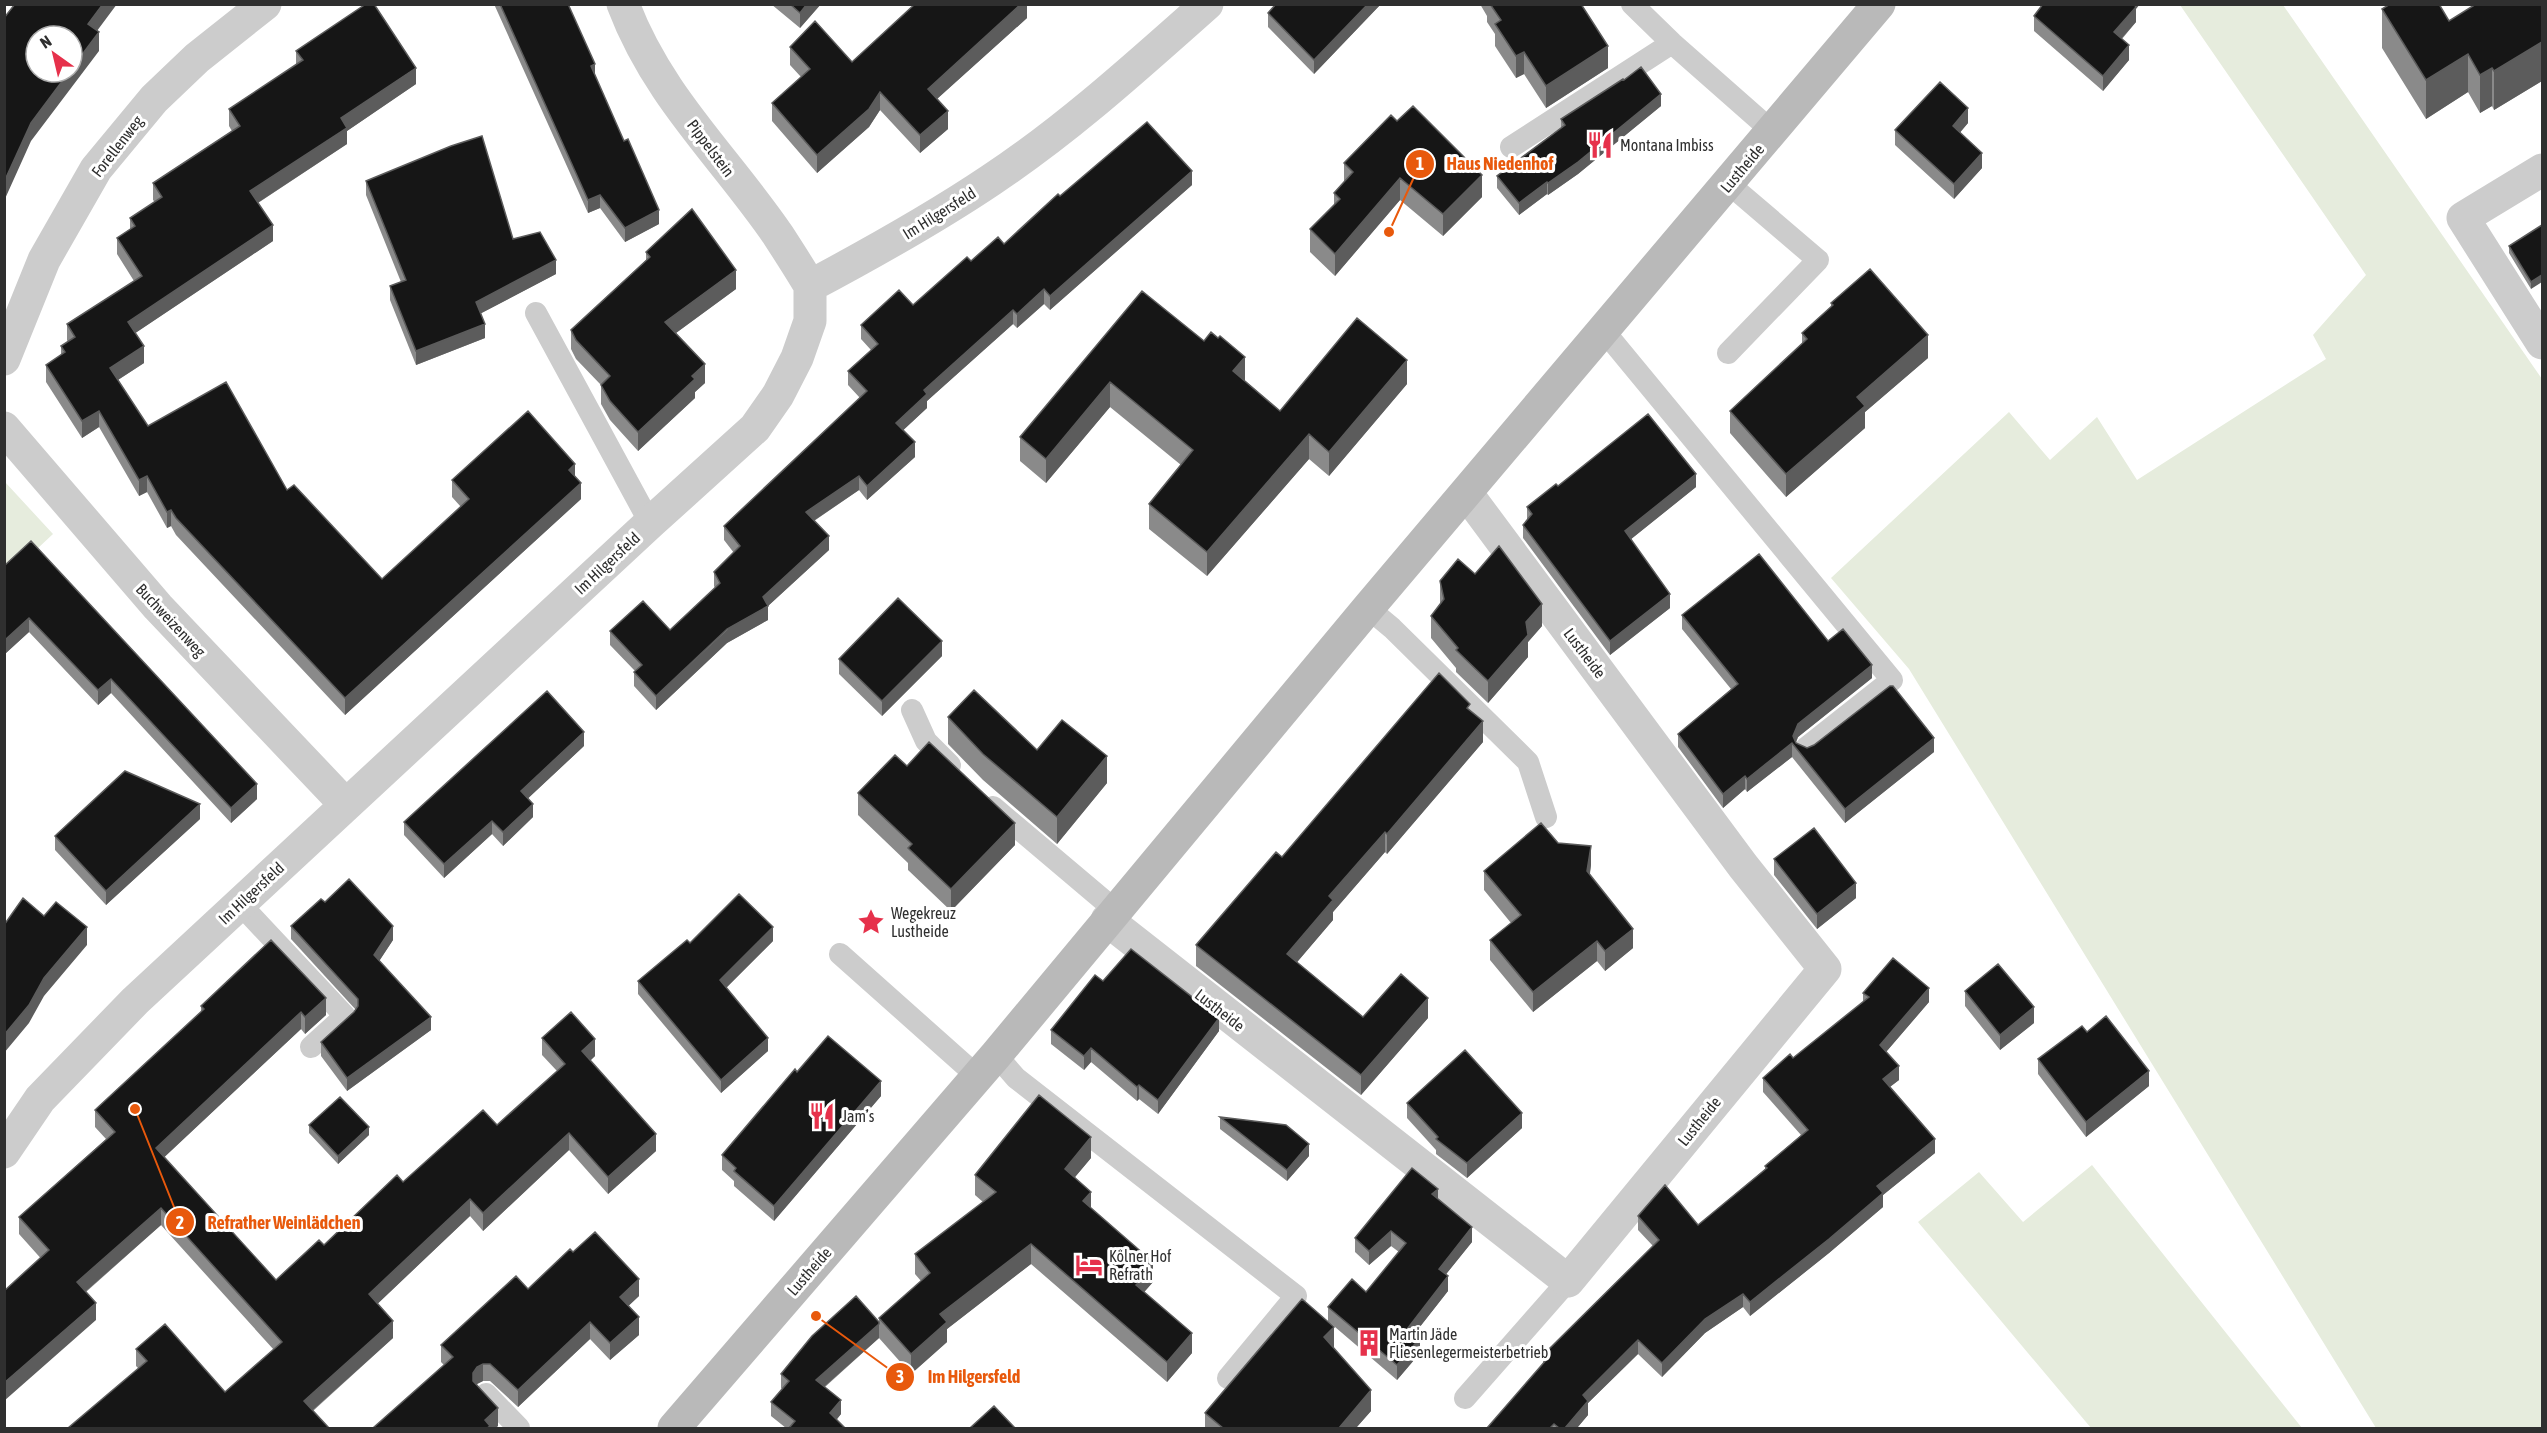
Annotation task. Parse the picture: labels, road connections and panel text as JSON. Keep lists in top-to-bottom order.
{
  "streets": {
    "main road": ["Lustheide"],
    "street": [
      "Forellenweg",
      "Pippelstein",
      "Im Hilgersfeld",
      "Buchweizenweg"
    ]
  },
  "crossings": [
    ["Pippelstein", "Im Hilgersfeld"],
    ["Im Hilgersfeld", "Buchweizenweg"]
  ],
  "places": {
    "restaurant": ["Montana Imbiss", "Jam’s"],
    "other": ["Haus Niedenhof", "Refrather Weinlädchen", "Im Hilgersfeld"],
    "place": ["Wegekreuz Lustheide"],
    "hotel": ["Kölner Hof Refrath"],
    "building": ["Martin Jäde Fliesenlegermeisterbetrieb"]
  },
  "north": "top left"
}
